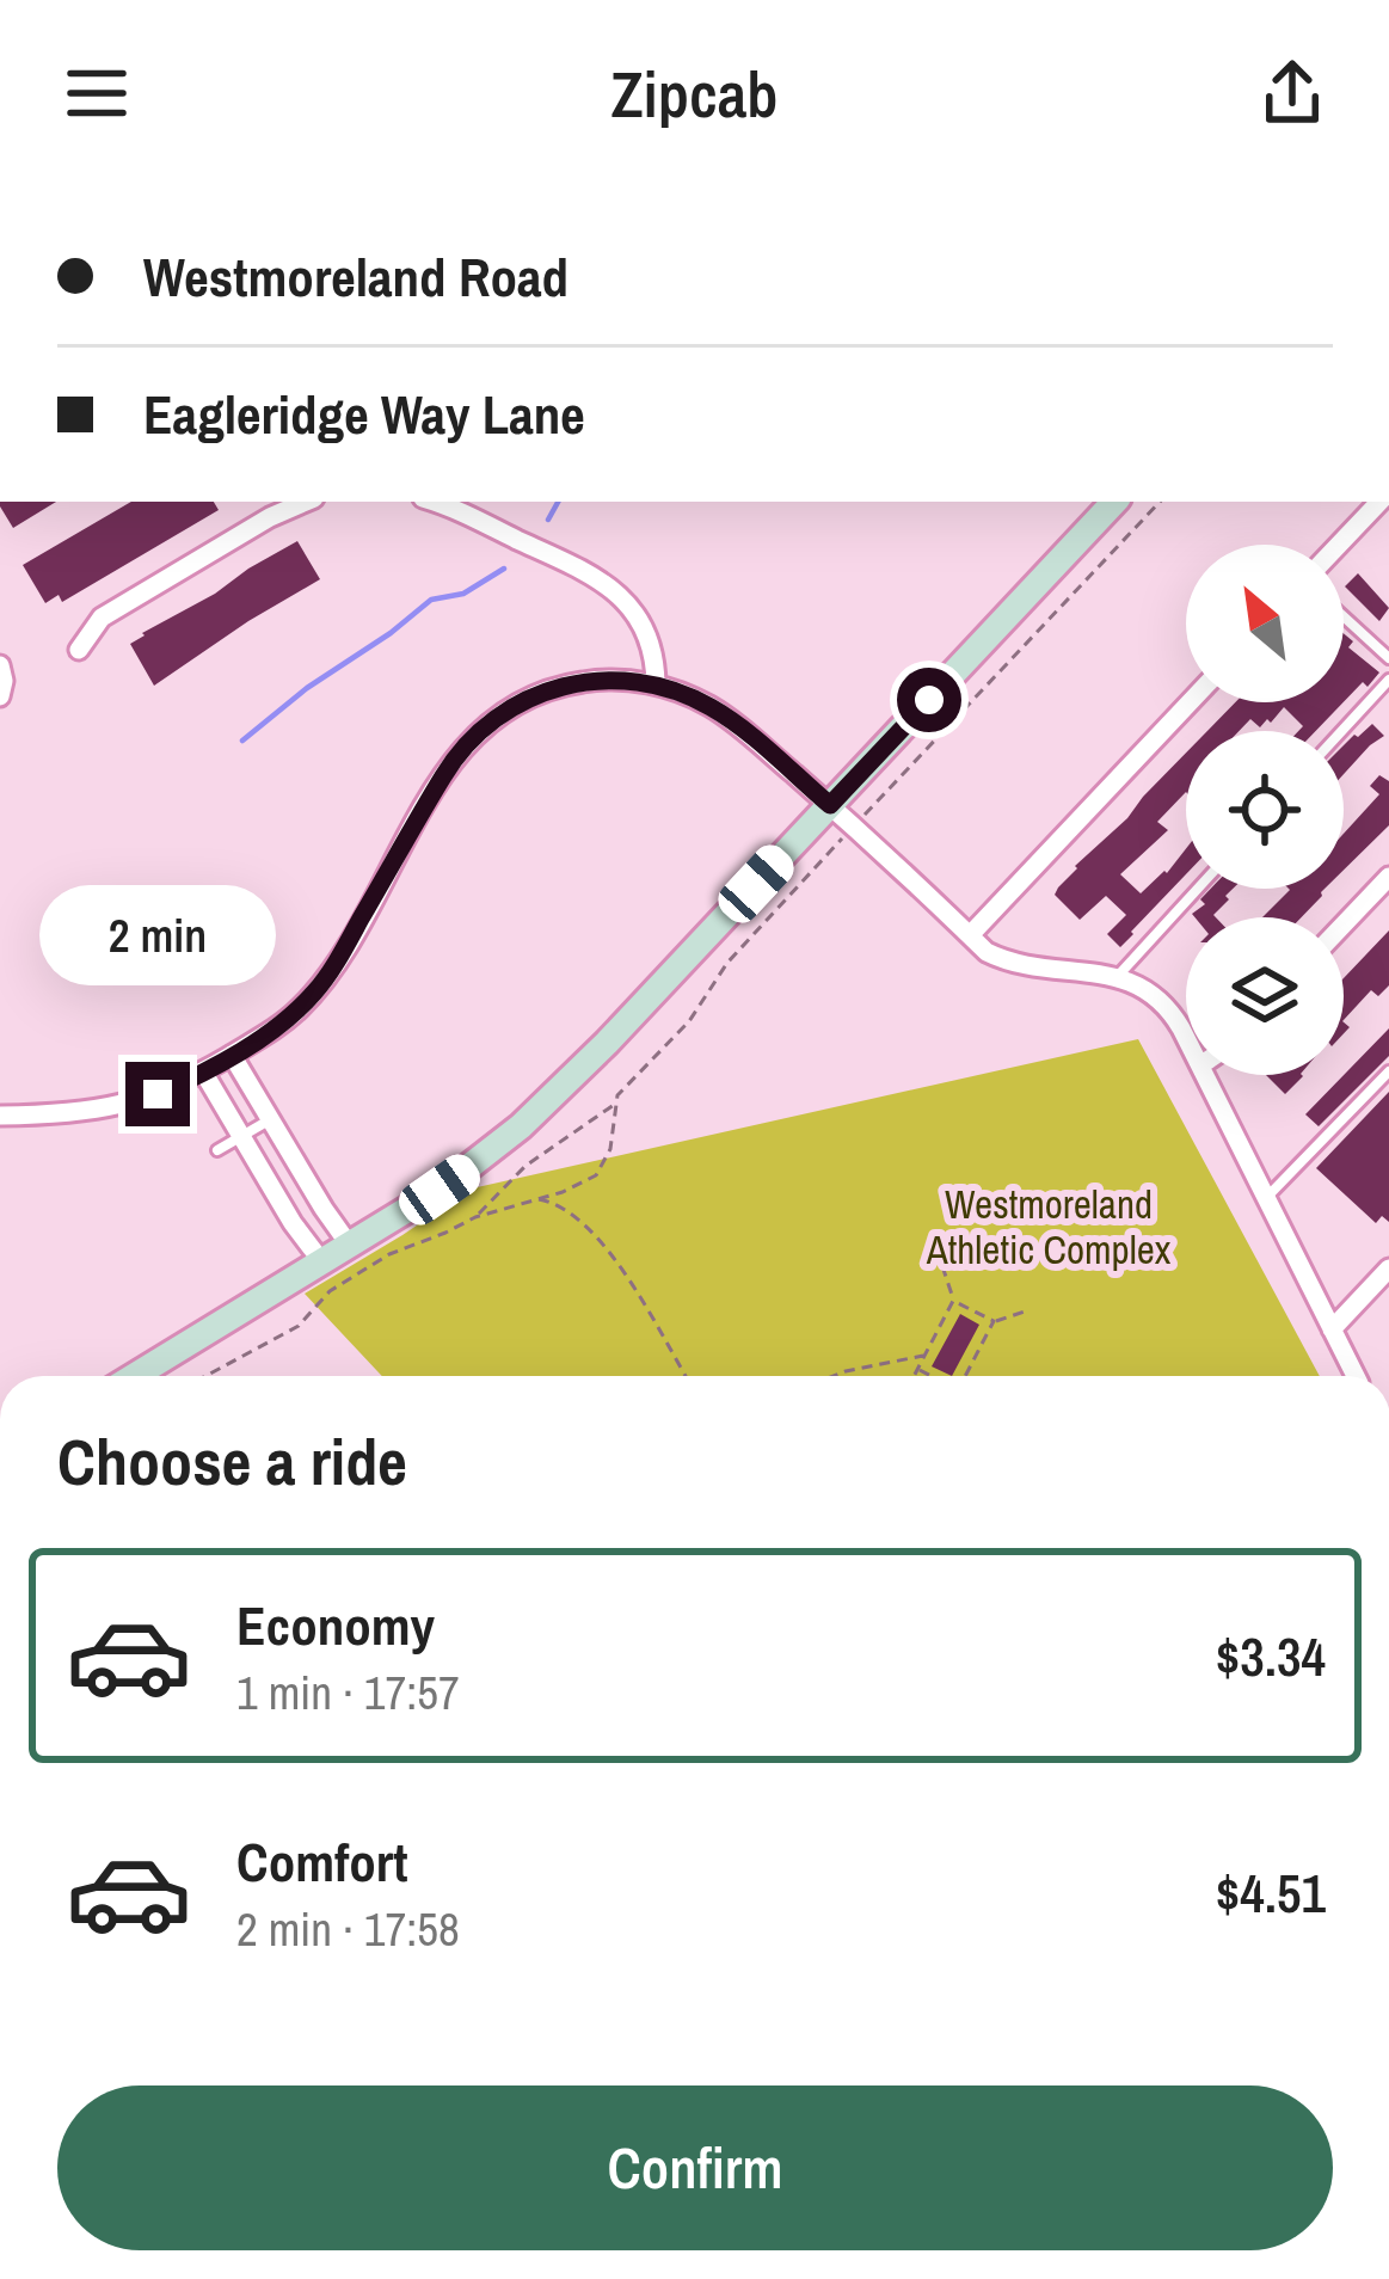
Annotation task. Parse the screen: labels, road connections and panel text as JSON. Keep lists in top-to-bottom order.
{
  "parks": ["Westmoreland Athletic Complex"],
  "north": "top left",
  "page": {
    "header": "Zipcab",
    "banner": ["Westmoreland Road", "Eagleridge Way Lane"],
    "bubble": "2 min",
    "heading": "Choose a ride",
    "list": [
      {
        "name": "Economy",
        "note": "1 min · 17:57",
        "value": "$3.34"
      },
      {
        "name": "Comfort",
        "note": "2 min · 17:58",
        "value": "$4.51"
      }
    ],
    "buttons": "Confirm"
  }
}
